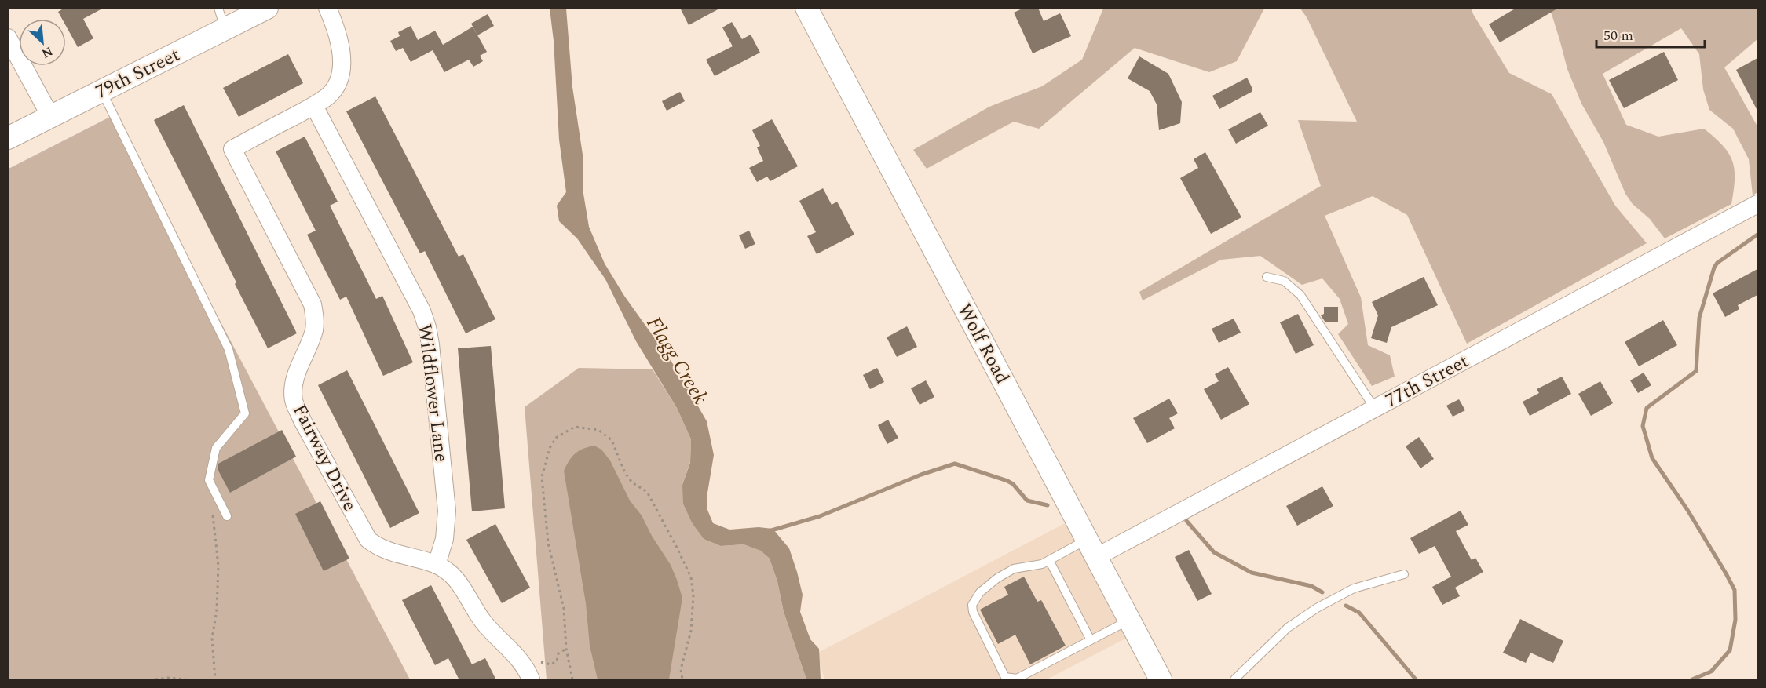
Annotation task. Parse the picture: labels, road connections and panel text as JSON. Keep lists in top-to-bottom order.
{
  "streets": {
    "street": [
      "79th Street",
      "Wolf Road",
      "77th Street",
      "Wildflower Lane",
      "Fairway Drive"
    ]
  },
  "crossings": [
    ["Wolf Road", "77th Street"],
    ["Wildflower Lane", "Fairway Drive"]
  ],
  "water": ["Flagg Creek"],
  "scale_bar": "50 m",
  "north": "bottom right"
}
